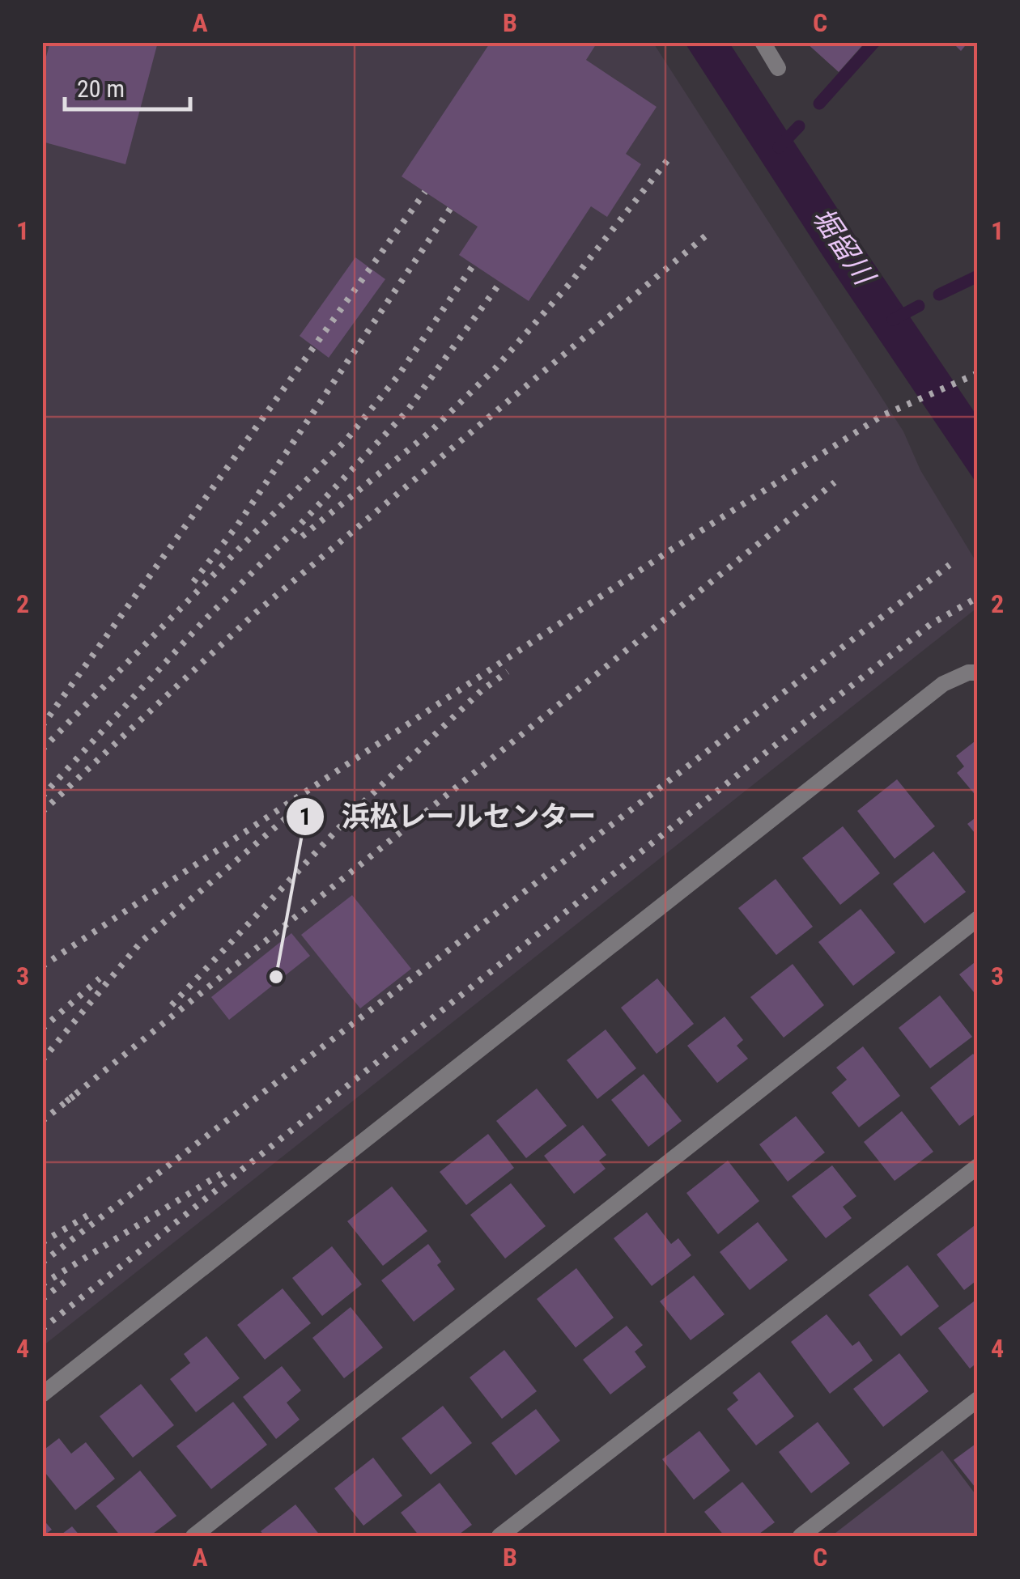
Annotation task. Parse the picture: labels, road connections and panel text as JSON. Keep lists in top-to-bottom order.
{
  "water": ["堀留川"],
  "places": ["浜松レールセンター"],
  "scale_bar": "20 m",
  "grid": {
    "columns": ["A", "B", "C"],
    "rows": [
      "1",
      "2",
      "3",
      "4"
    ]
  }
}
